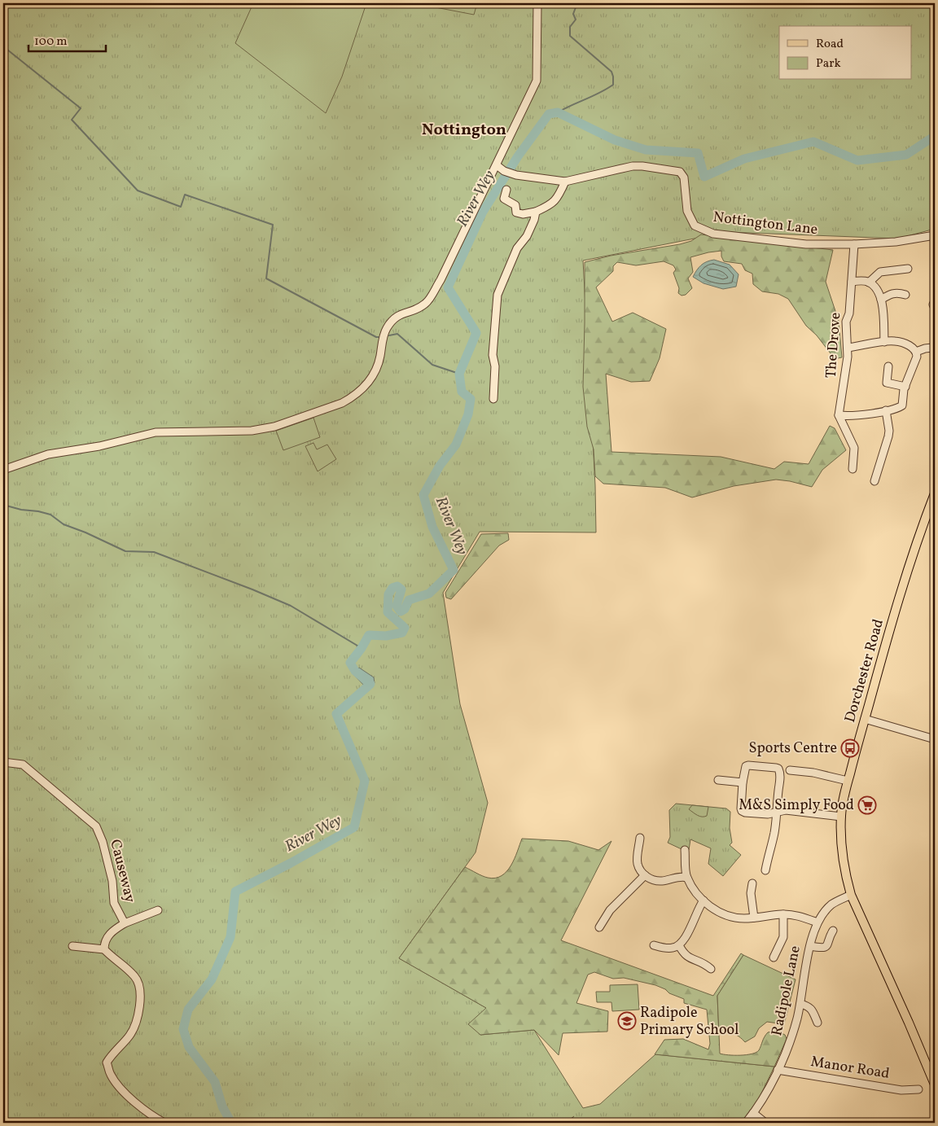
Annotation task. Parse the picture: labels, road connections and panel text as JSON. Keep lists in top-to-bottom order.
{
  "streets": {
    "main road": ["Dorchester Road"],
    "street": [
      "Nottington Lane",
      "The Drove",
      "Causeway",
      "Radipole Lane",
      "Manor Road"
    ]
  },
  "crossings": [
    ["Nottington Lane", "The Drove"],
    ["Dorchester Road", "Radipole Lane"],
    ["Radipole Lane", "Manor Road"]
  ],
  "districts": ["Nottington"],
  "water": ["River Wey"],
  "places": {
    "bus stop": ["Sports Centre"],
    "supermarket": ["M&S Simply Food"],
    "school or university": ["Radipole Primary School"]
  },
  "legend": ["Road", "Park"],
  "scale_bar": "100 m"
}
